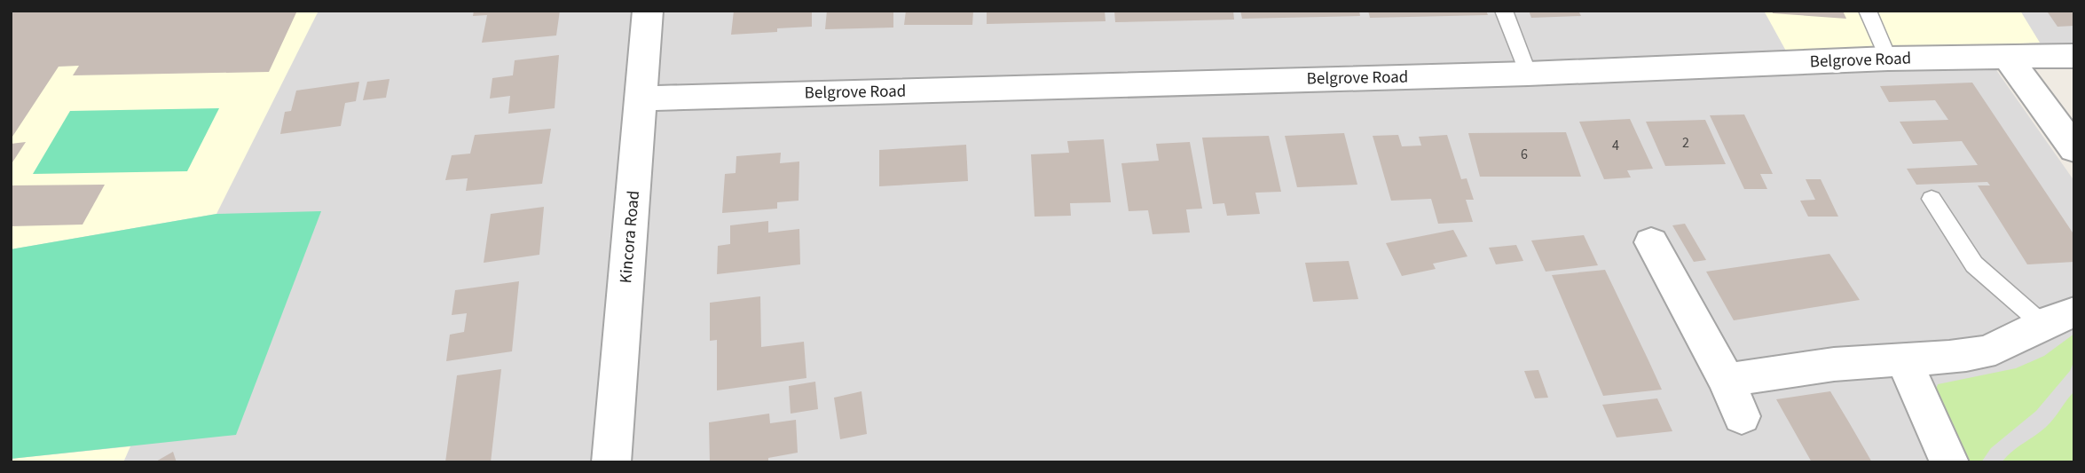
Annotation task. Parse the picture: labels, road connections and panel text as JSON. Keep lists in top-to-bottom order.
{
  "streets": {
    "street": ["Belgrove Road", "Kincora Road"]
  },
  "crossings": [
    ["Belgrove Road", "Kincora Road"]
  ],
  "house_numbers": ["2", "4", "6"]
}
